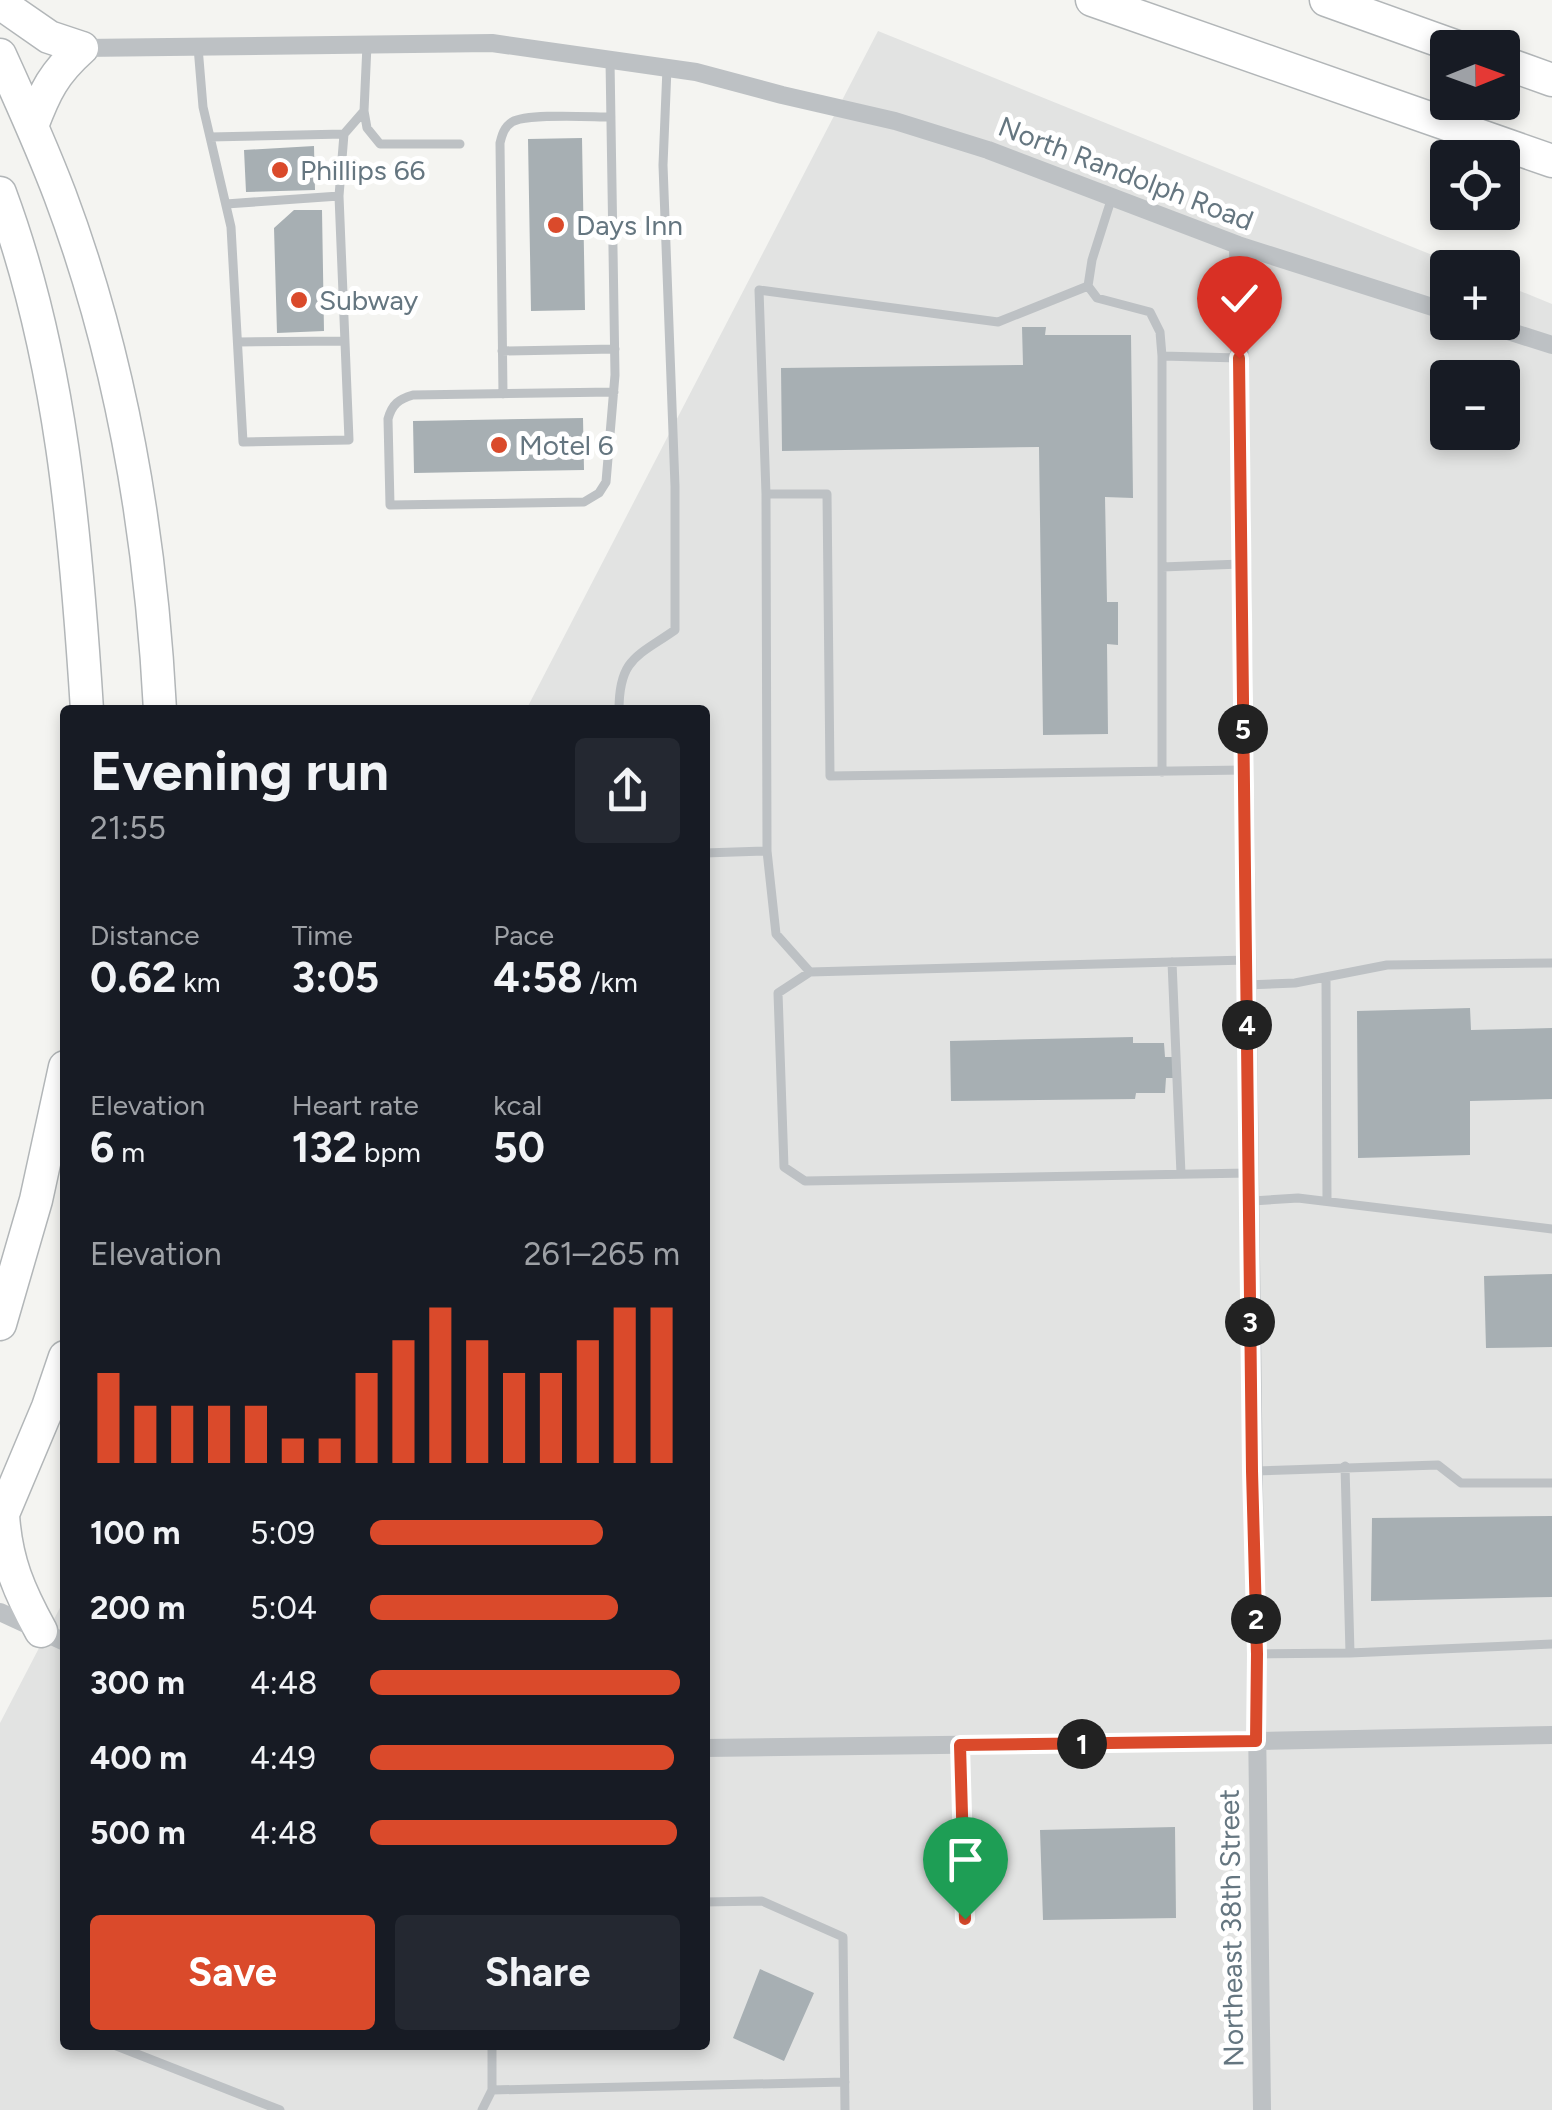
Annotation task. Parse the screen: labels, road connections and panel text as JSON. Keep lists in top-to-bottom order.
{
  "streets": {
    "street": ["North Randolph Road", "Northeast 38th Street"]
  },
  "crossings": [
    ["North Randolph Road", "Northeast 38th Street"]
  ],
  "places": [
    "Phillips 66",
    "Days Inn",
    "Subway",
    "Motel 6"
  ],
  "north": "right",
  "page": {
    "map_buttons": ["+", "−"],
    "pins": [
      "5",
      "4",
      "3",
      "2",
      "1"
    ],
    "heading": ["Evening run", "21:55"],
    "stats": [
      ["Distance", "0.62 km"],
      ["Time", "3:05"],
      ["Pace", "4:58 /km"],
      ["Elevation", "6 m"],
      ["Heart rate", "132 bpm"],
      ["kcal", "50"]
    ],
    "chart": ["Elevation", "261–265 m"],
    "list": [
      {
        "name": "100 m",
        "note": "5:09"
      },
      {
        "name": "200 m",
        "note": "5:04"
      },
      {
        "name": "300 m",
        "note": "4:48"
      },
      {
        "name": "400 m",
        "note": "4:49"
      },
      {
        "name": "500 m",
        "note": "4:48"
      }
    ],
    "buttons": ["Save", "Share"]
  }
}
